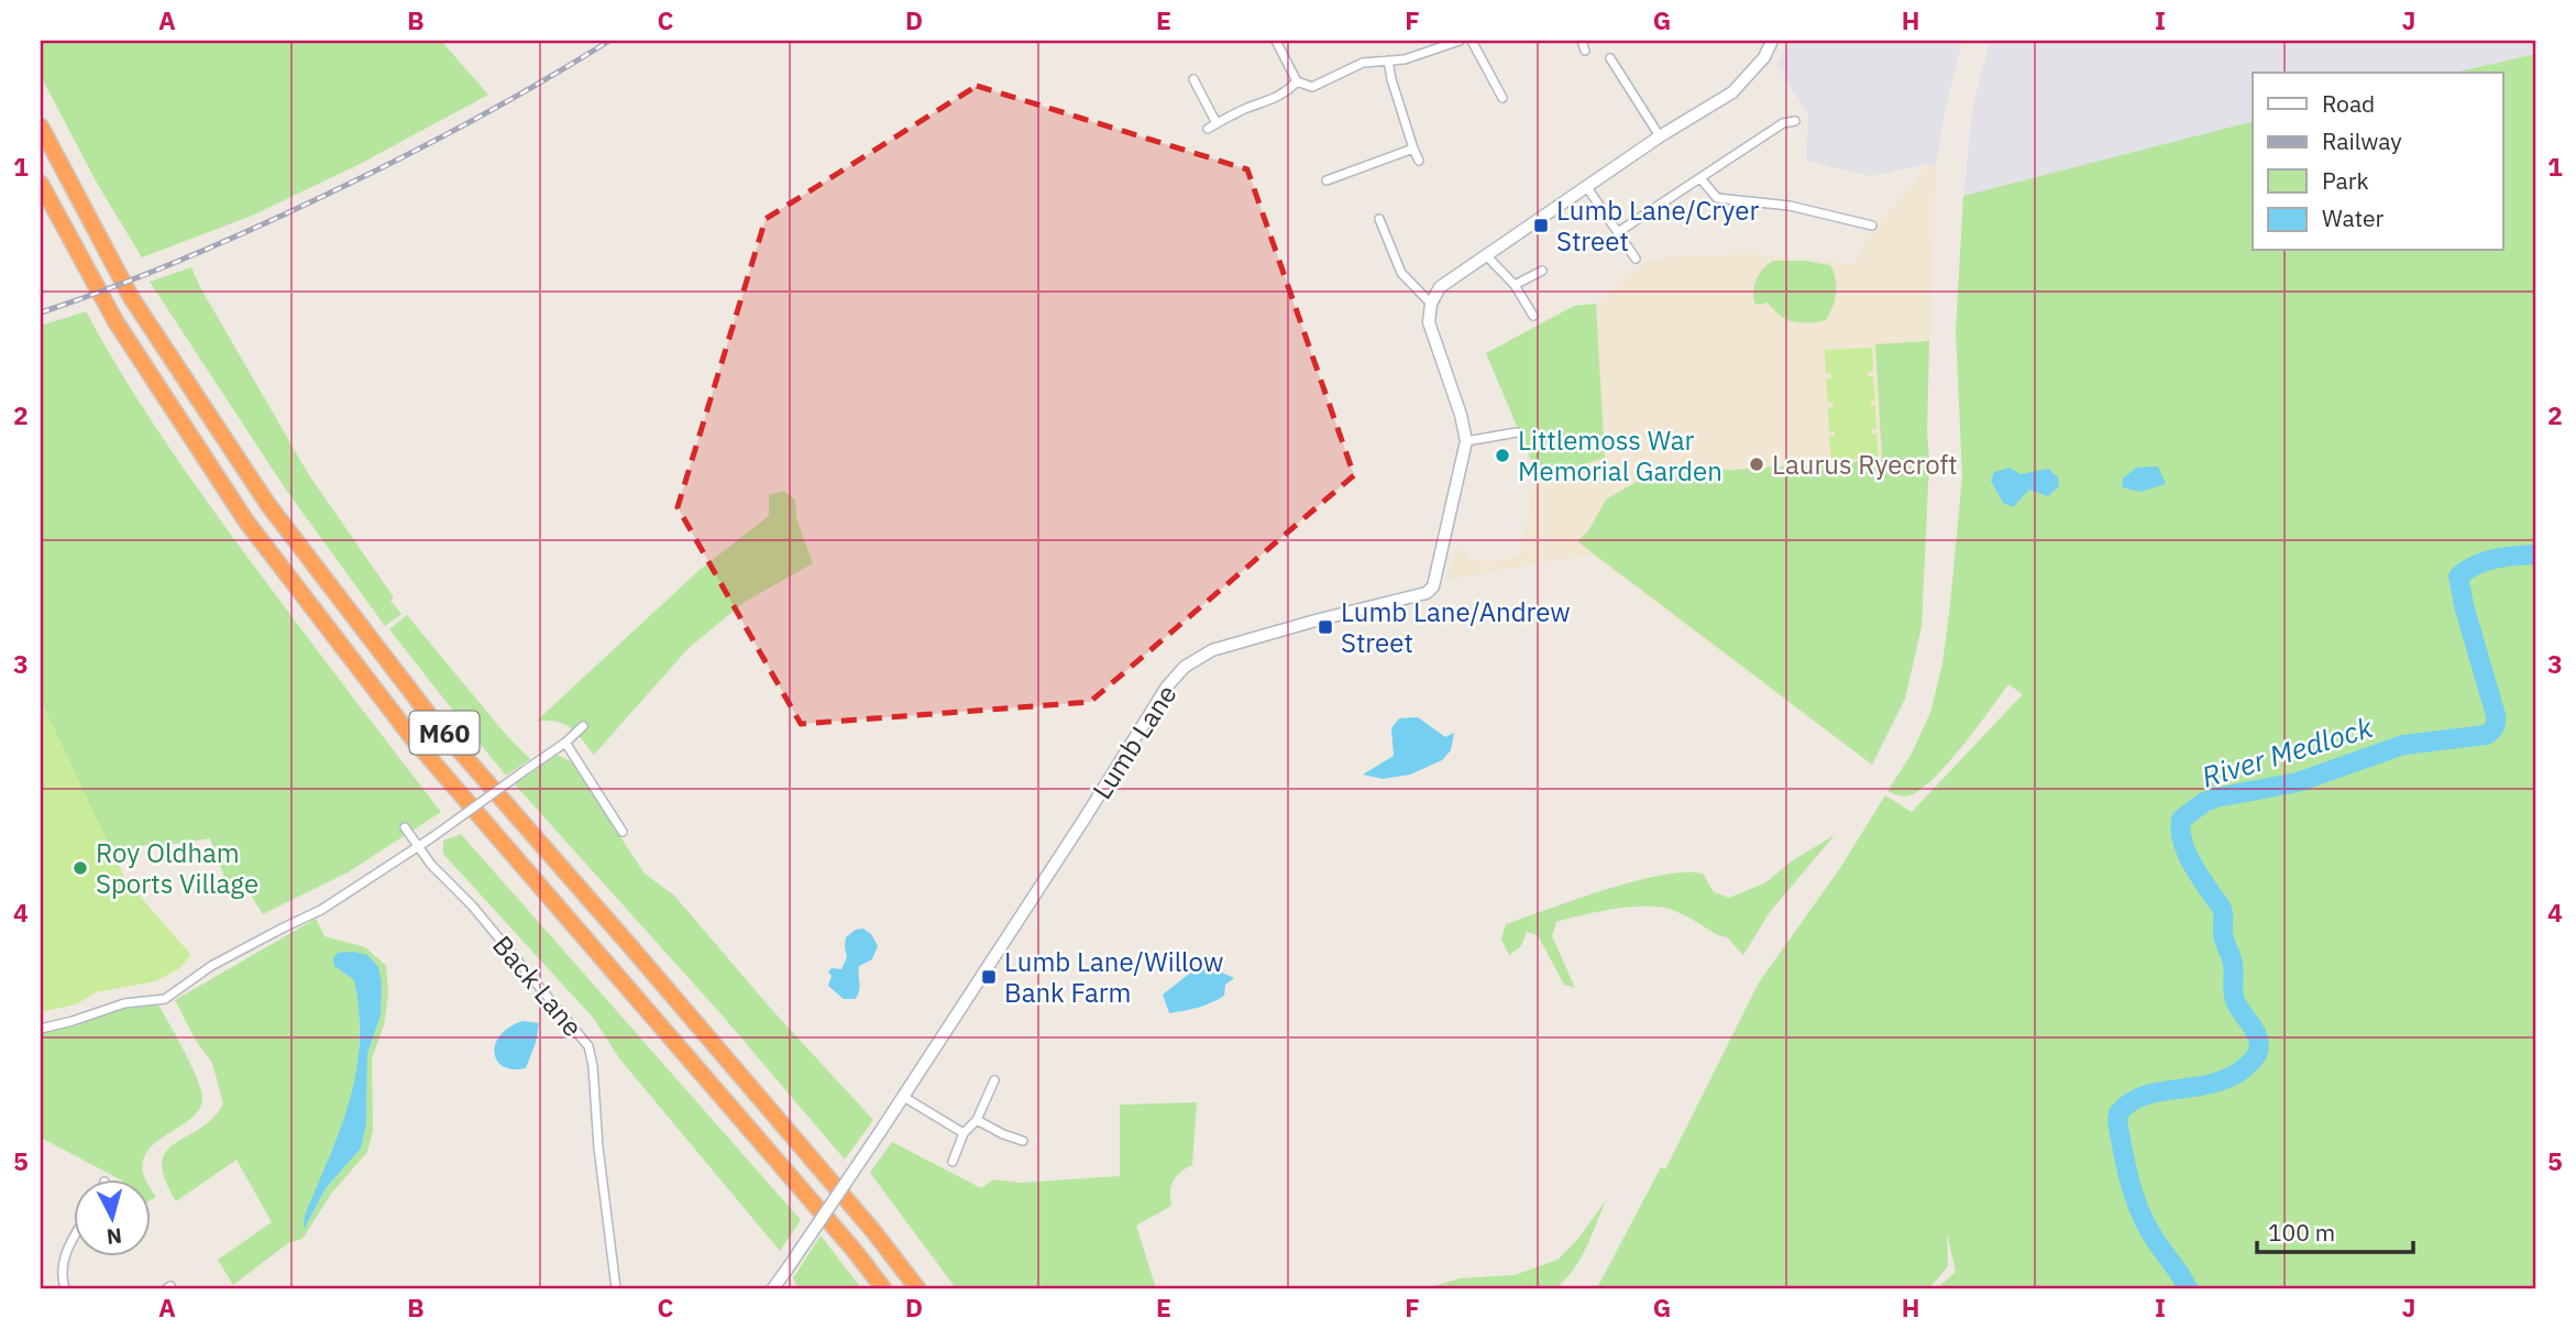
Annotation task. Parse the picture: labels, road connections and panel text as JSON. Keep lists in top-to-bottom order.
{
  "streets": {
    "highway": ["M60"],
    "street": ["Lumb Lane", "Back Lane"]
  },
  "water": ["River Medlock"],
  "places": {
    "transit": ["Lumb Lane/Cryer Street", "Lumb Lane/Andrew Street", "Lumb Lane/Willow Bank Farm"],
    "other": ["Littlemoss War Memorial Garden", "Laurus Ryecroft", "Roy Oldham Sports Village"]
  },
  "legend": [
    "Road",
    "Railway",
    "Park",
    "Water"
  ],
  "scale_bar": "100 m",
  "north": "bottom",
  "grid": {
    "columns": [
      "A",
      "B",
      "C",
      "D",
      "E",
      "F",
      "G",
      "H",
      "I",
      "J"
    ],
    "rows": [
      "1",
      "2",
      "3",
      "4",
      "5"
    ]
  }
}
